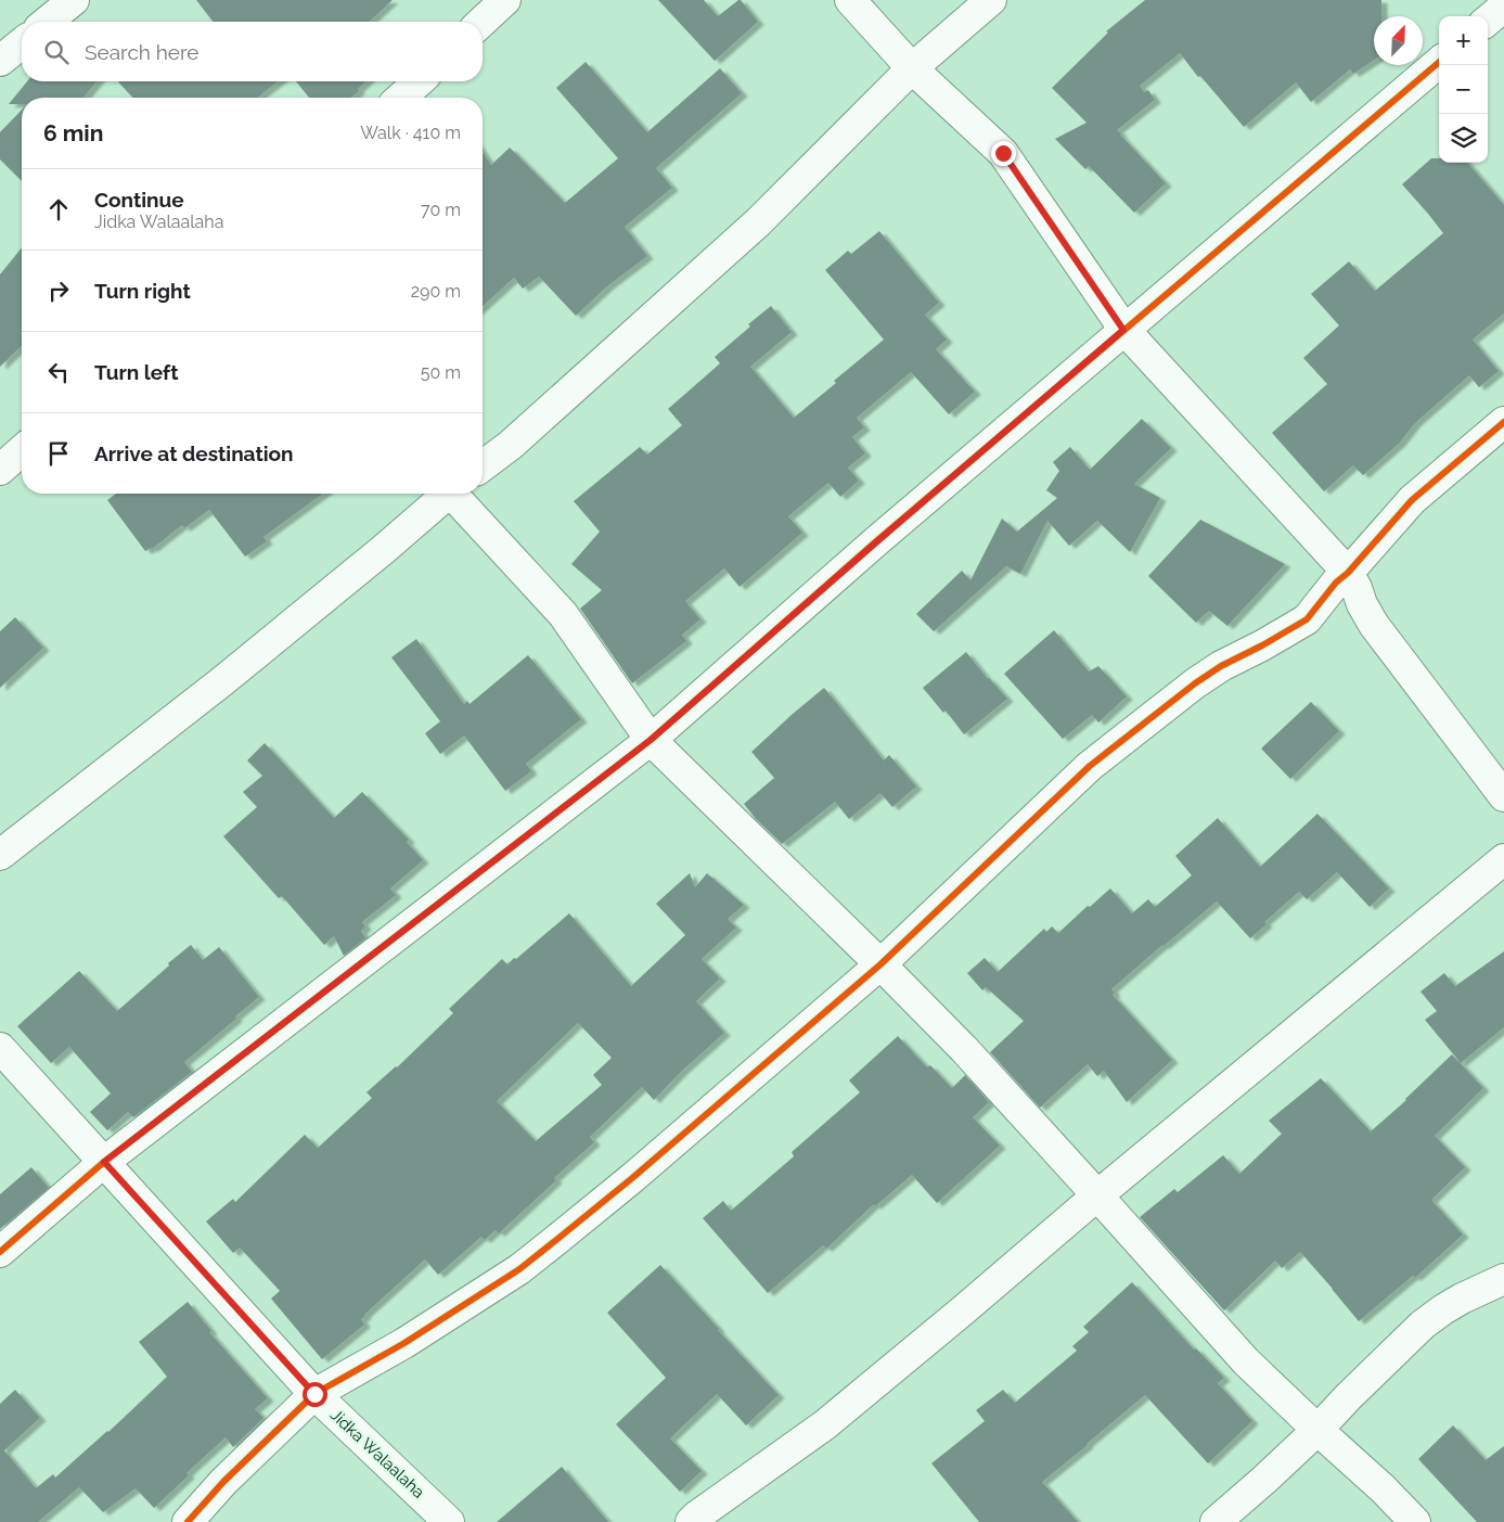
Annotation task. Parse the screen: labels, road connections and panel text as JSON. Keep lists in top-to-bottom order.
{
  "streets": {
    "street": ["Jidka Walaalaha"]
  },
  "north": "top right",
  "page": {
    "map_buttons": ["+", "−"],
    "search": "Search here",
    "heading": ["6 min", "Walk · 410 m"],
    "list": [
      ["Continue", "Jidka Walaalaha", "70 m"],
      ["Turn right", "290 m"],
      ["Turn left", "50 m"],
      "Arrive at destination"
    ]
  }
}
